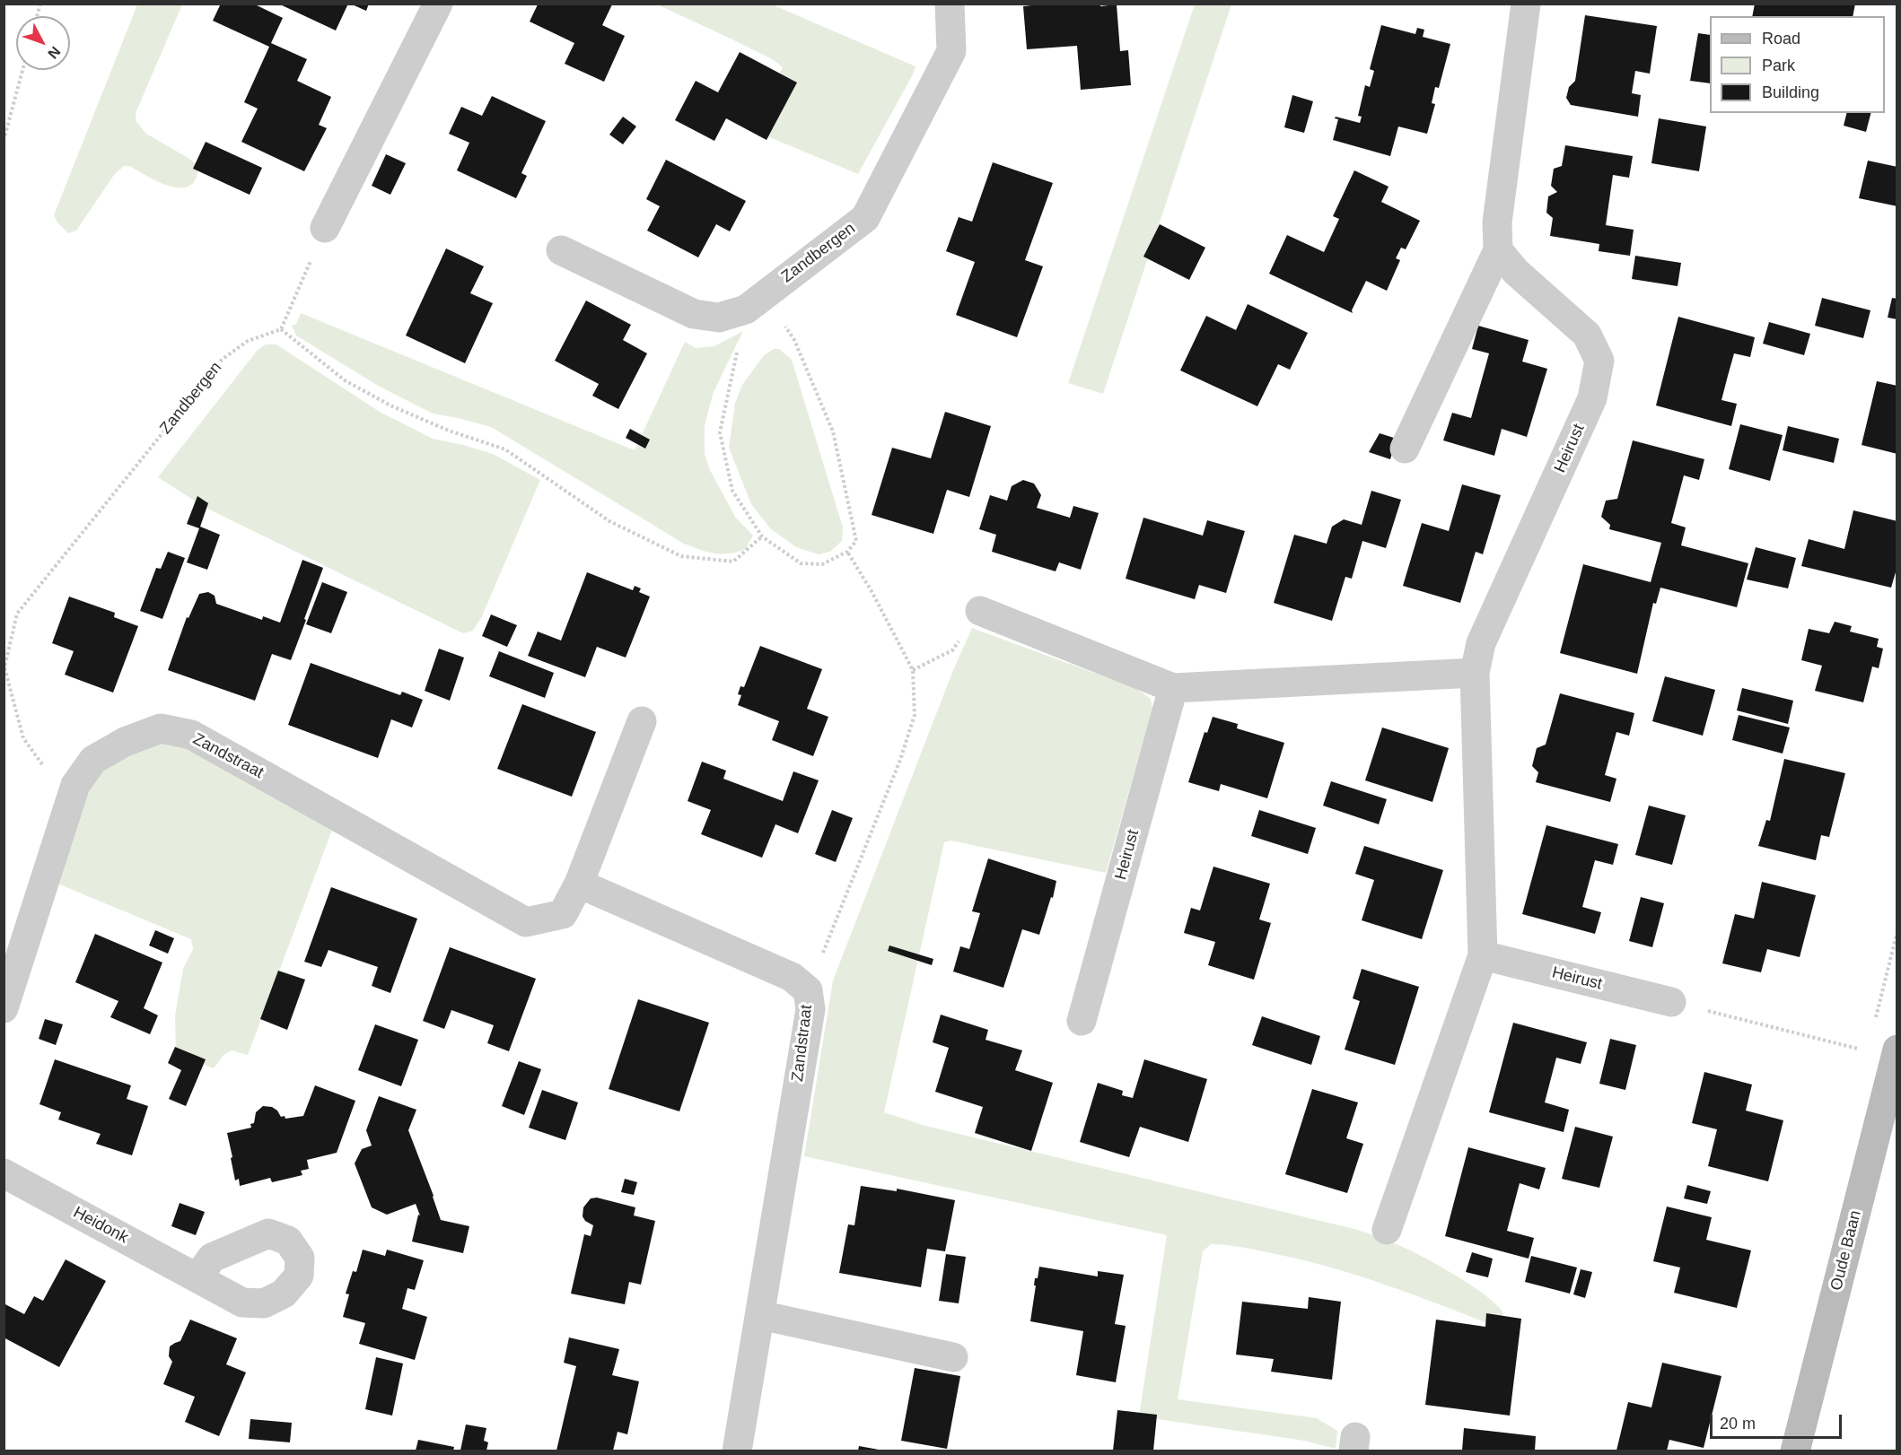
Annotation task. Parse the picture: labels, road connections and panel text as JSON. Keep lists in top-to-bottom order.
{
  "streets": {
    "street": [
      "Zandbergen",
      "Heirust",
      "Zandstraat",
      "Heidonk",
      "Oude Baan"
    ]
  },
  "crossings": [
    ["Zandbergen", "Zandstraat"]
  ],
  "legend": ["Road", "Park", "Building"],
  "scale_bar": "20 m",
  "north": "bottom right"
}
